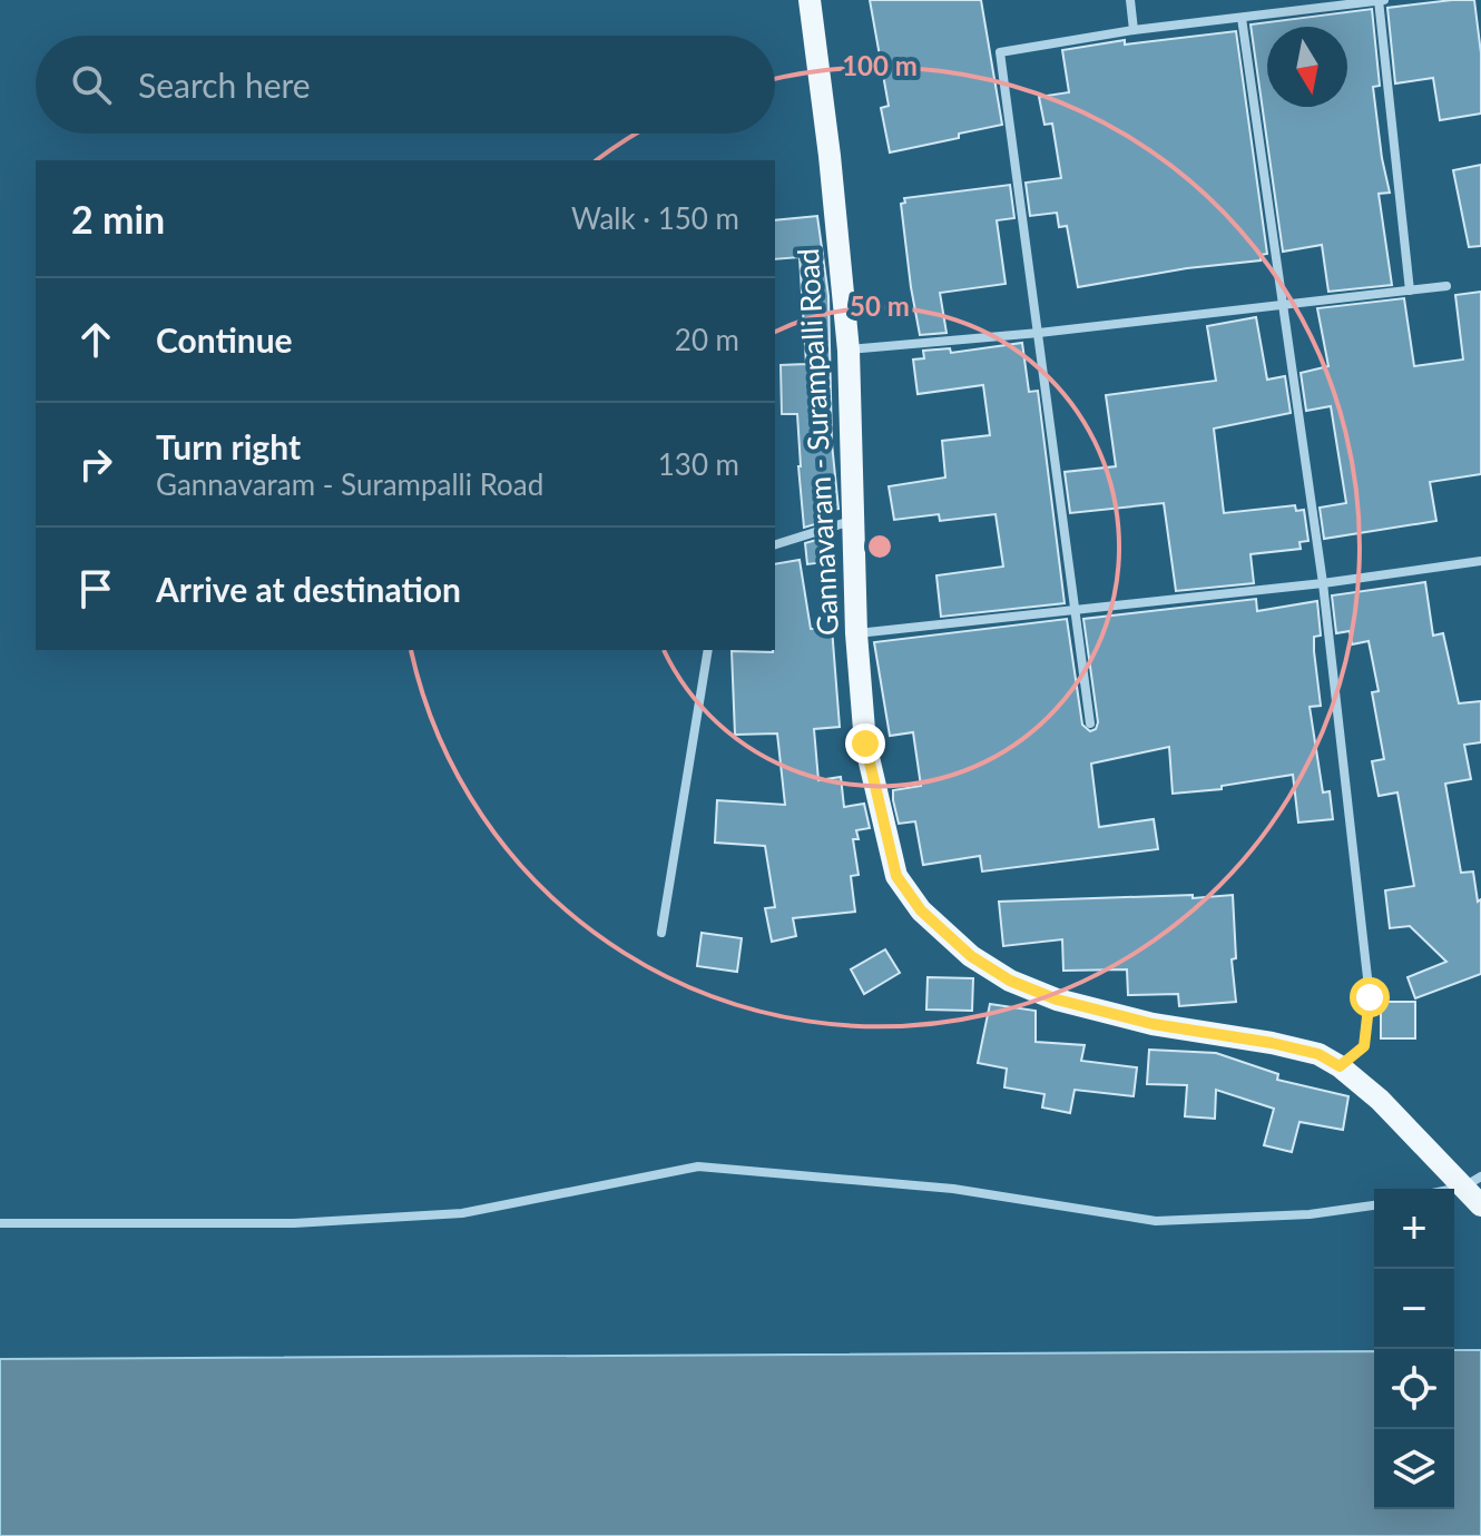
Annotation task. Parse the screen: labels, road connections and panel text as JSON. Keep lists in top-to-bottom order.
{
  "streets": {
    "main road": ["Gannavaram - Surampalli Road"]
  },
  "north": "bottom",
  "page": {
    "search": "Search here",
    "heading": ["2 min", "Walk · 150 m"],
    "list": [
      ["Continue", "20 m"],
      ["Turn right", "Gannavaram - Surampalli Road", "130 m"],
      "Arrive at destination"
    ],
    "map_buttons": ["+", "−"]
  },
  "rings": ["100 m", "50 m"]
}
